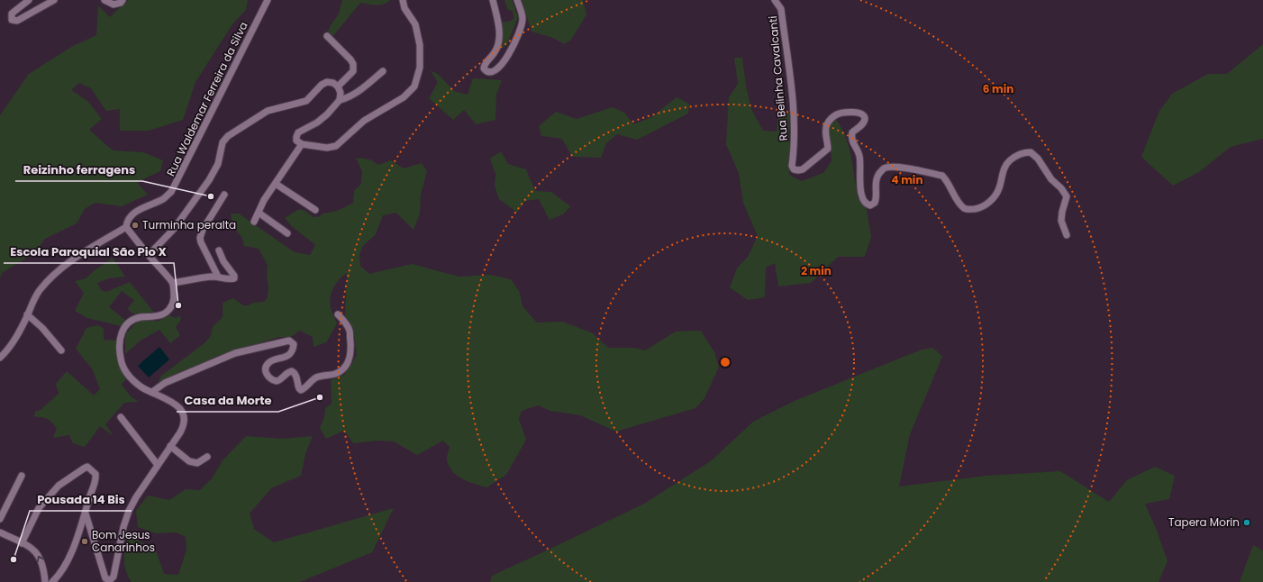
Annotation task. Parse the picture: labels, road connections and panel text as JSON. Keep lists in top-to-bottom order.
{
  "streets": {
    "street": ["Rua Belinha Cavalcanti", "Rua Waldemar Ferreira da Silva"]
  },
  "places": [
    "Reizinho ferragens",
    "Turminha peralta",
    "Escola Paroquial São Pio X",
    "Casa da Morte",
    "Tapera Morin",
    "Bom Jesus Canarinhos",
    "Pousada 14 Bis"
  ],
  "rings": ["6 min", "4 min", "2 min"]
}
